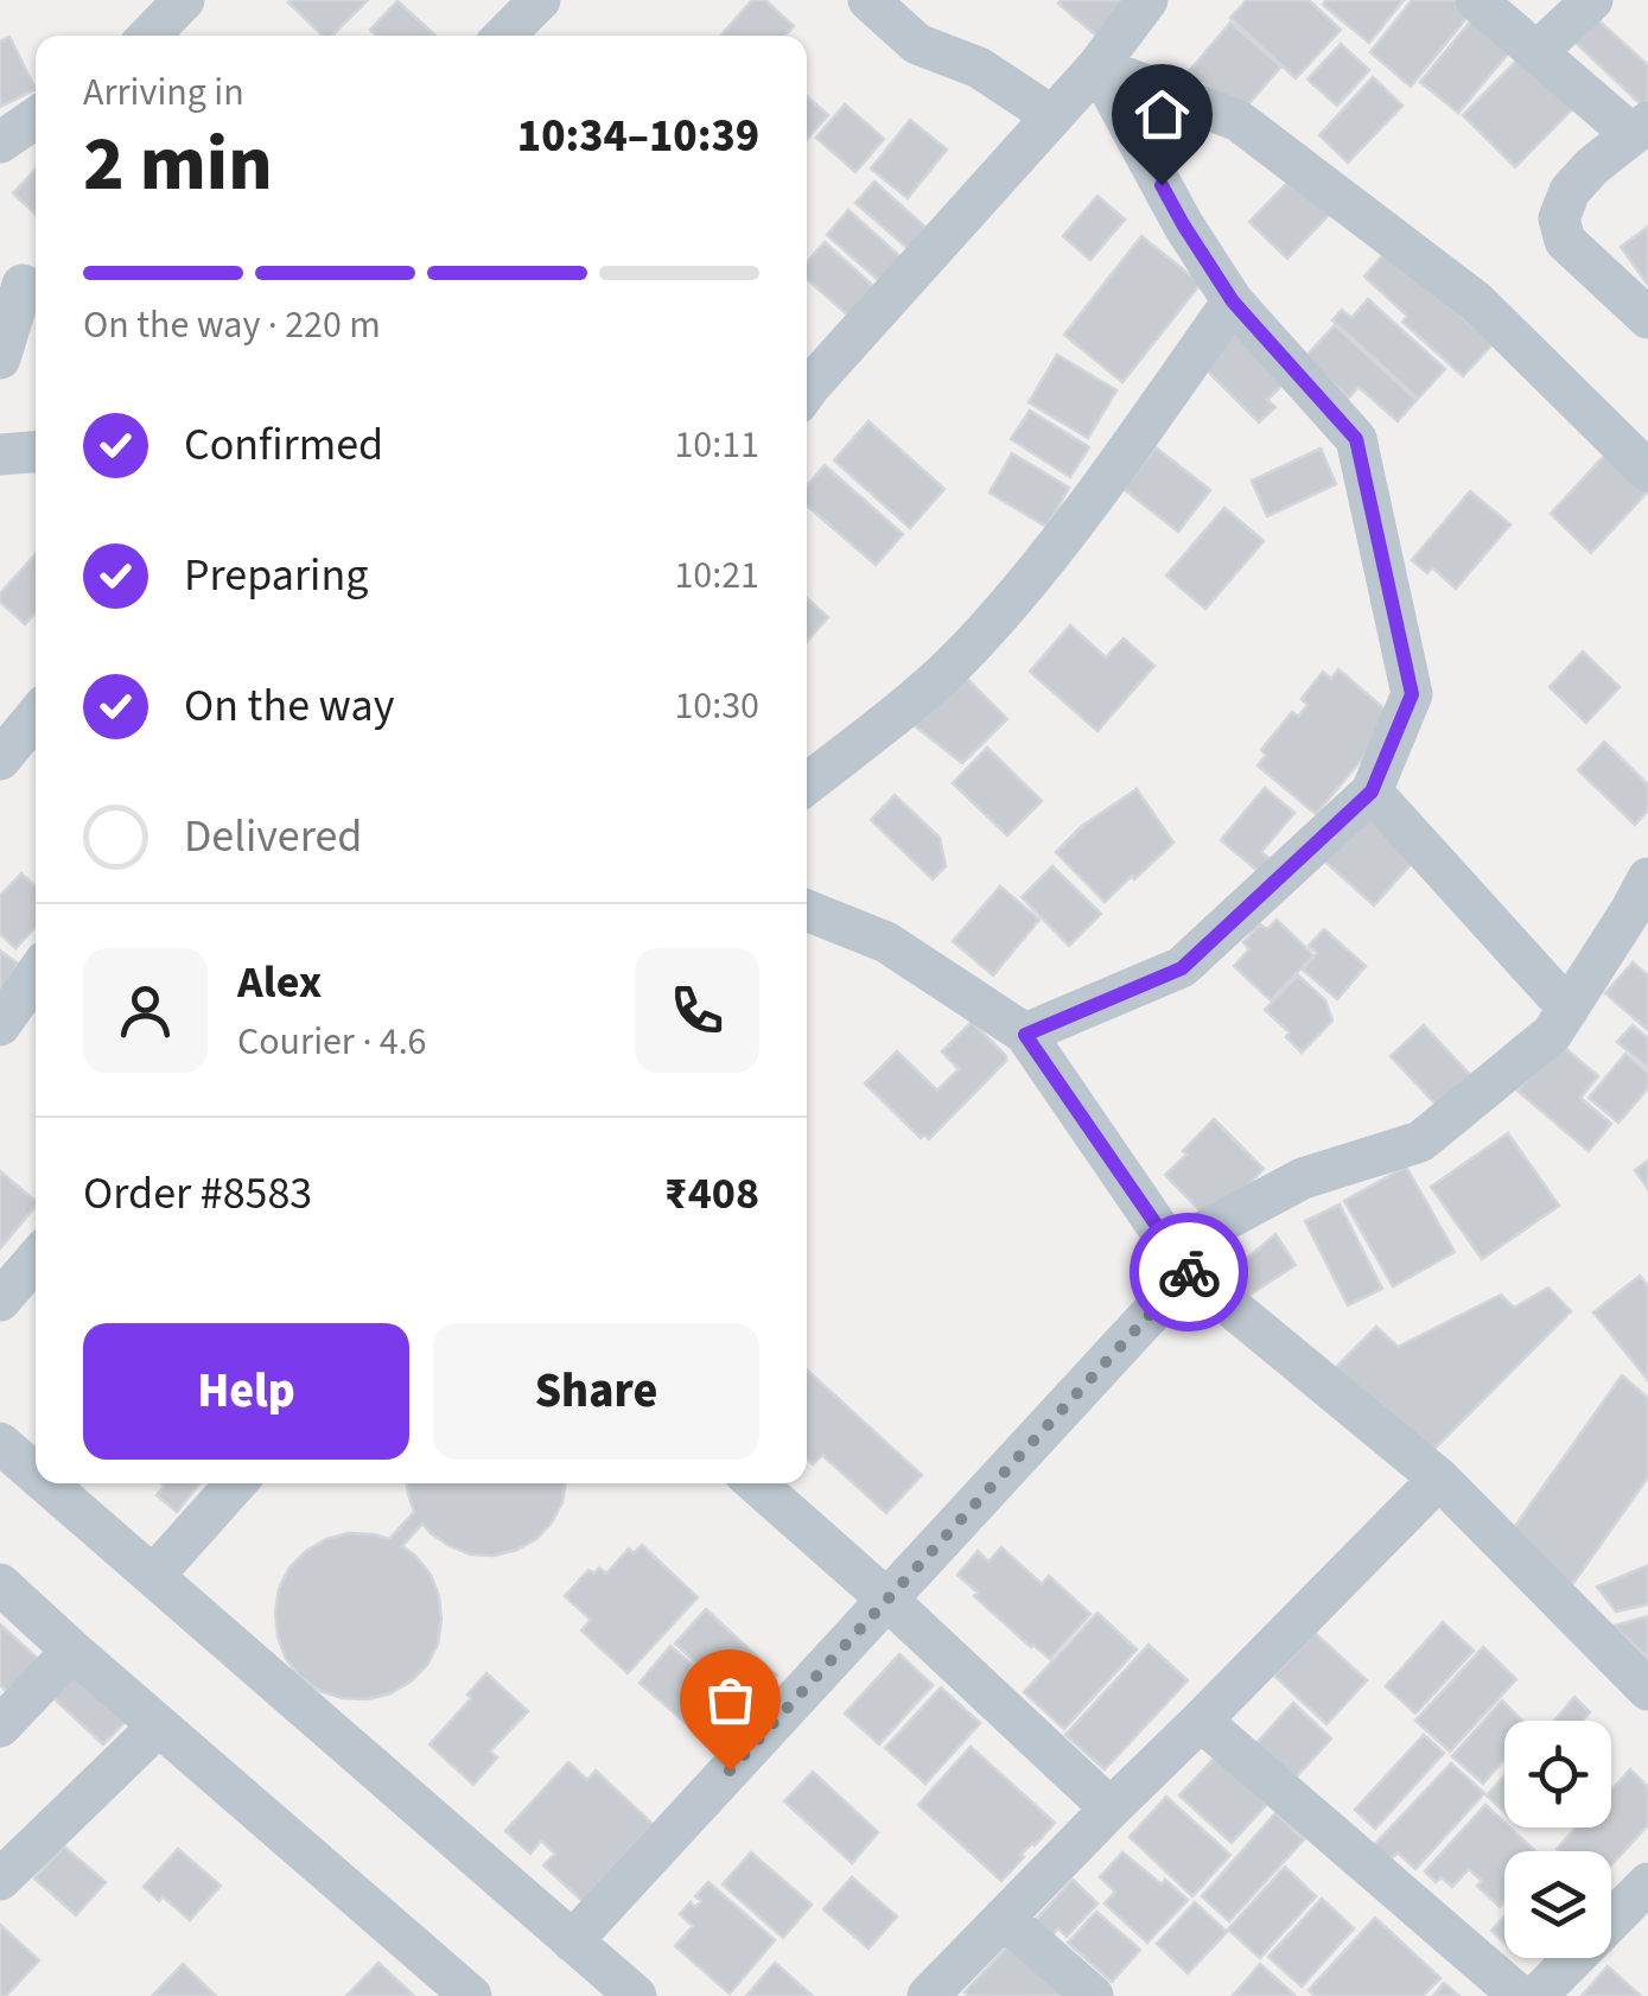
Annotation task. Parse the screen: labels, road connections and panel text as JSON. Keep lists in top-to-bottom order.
{
  "page": {
    "heading": ["2 min", "Arriving in", "10:34–10:39"],
    "panel": [
      "Alex",
      "Courier · 4.6",
      "Order #8583",
      "₹408"
    ],
    "bar": "On the way · 220 m",
    "list": [
      ["Confirmed", "10:11"],
      ["Preparing", "10:21"],
      ["On the way", "10:30"],
      "Delivered"
    ],
    "buttons": ["Help", "Share"]
  }
}
